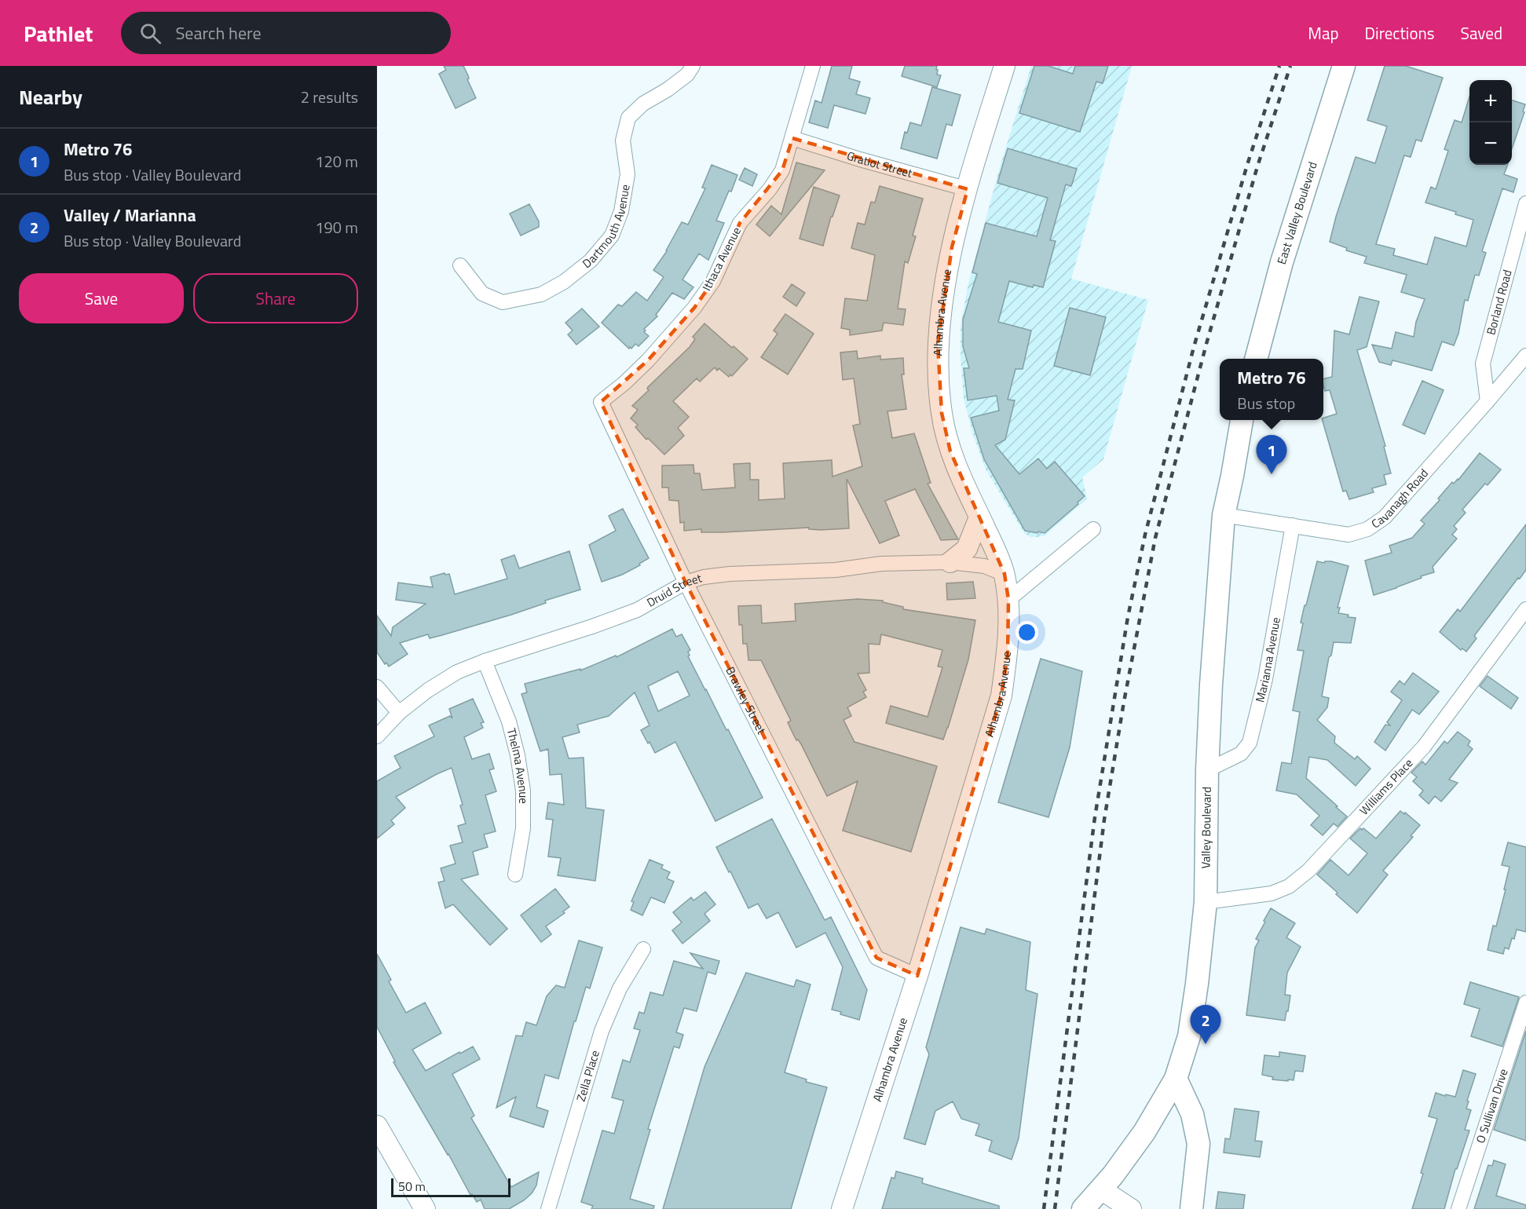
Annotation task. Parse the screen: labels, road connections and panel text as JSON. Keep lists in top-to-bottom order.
{
  "streets": {
    "main road": ["East Valley Boulevard", "Alhambra Avenue", "Valley Boulevard"],
    "street": [
      "Gratiot Street",
      "Dartmouth Avenue",
      "Ithaca Avenue",
      "Borland Road",
      "Cavanagh Road",
      "Druid Street",
      "Marianna Avenue",
      "Brawley Street",
      "Thelma Avenue",
      "Williams Place",
      "Zella Place",
      "O Sullivan Drive"
    ]
  },
  "crossings": [
    ["Gratiot Street", "Ithaca Avenue"],
    ["Gratiot Street", "Alhambra Avenue"],
    ["Ithaca Avenue", "Brawley Street"],
    ["Borland Road", "Cavanagh Road"],
    ["Alhambra Avenue", "Druid Street"],
    ["Alhambra Avenue", "Brawley Street"],
    ["Cavanagh Road", "Marianna Avenue"],
    ["Cavanagh Road", "Valley Boulevard"],
    ["Druid Street", "Brawley Street"],
    ["Druid Street", "Thelma Avenue"],
    ["Marianna Avenue", "Valley Boulevard"],
    ["Williams Place", "Valley Boulevard"]
  ],
  "scale_bar": "50 m",
  "page": {
    "header": "Pathlet",
    "search": "Search here",
    "nav": ["Map", "Directions", "Saved"],
    "heading": ["Nearby", "2 results"],
    "map_buttons": ["+", "−"],
    "list": [
      {
        "mark": "1",
        "name": "Metro 76",
        "note": "Bus stop · Valley Boulevard",
        "value": "120 m"
      },
      {
        "mark": "2",
        "name": "Valley / Marianna",
        "note": "Bus stop · Valley Boulevard",
        "value": "190 m"
      }
    ],
    "buttons": ["Save", "Share"],
    "popup": ["Metro 76", "Bus stop"],
    "pins": ["1", "2"],
    "scale": "50 m"
  }
}
